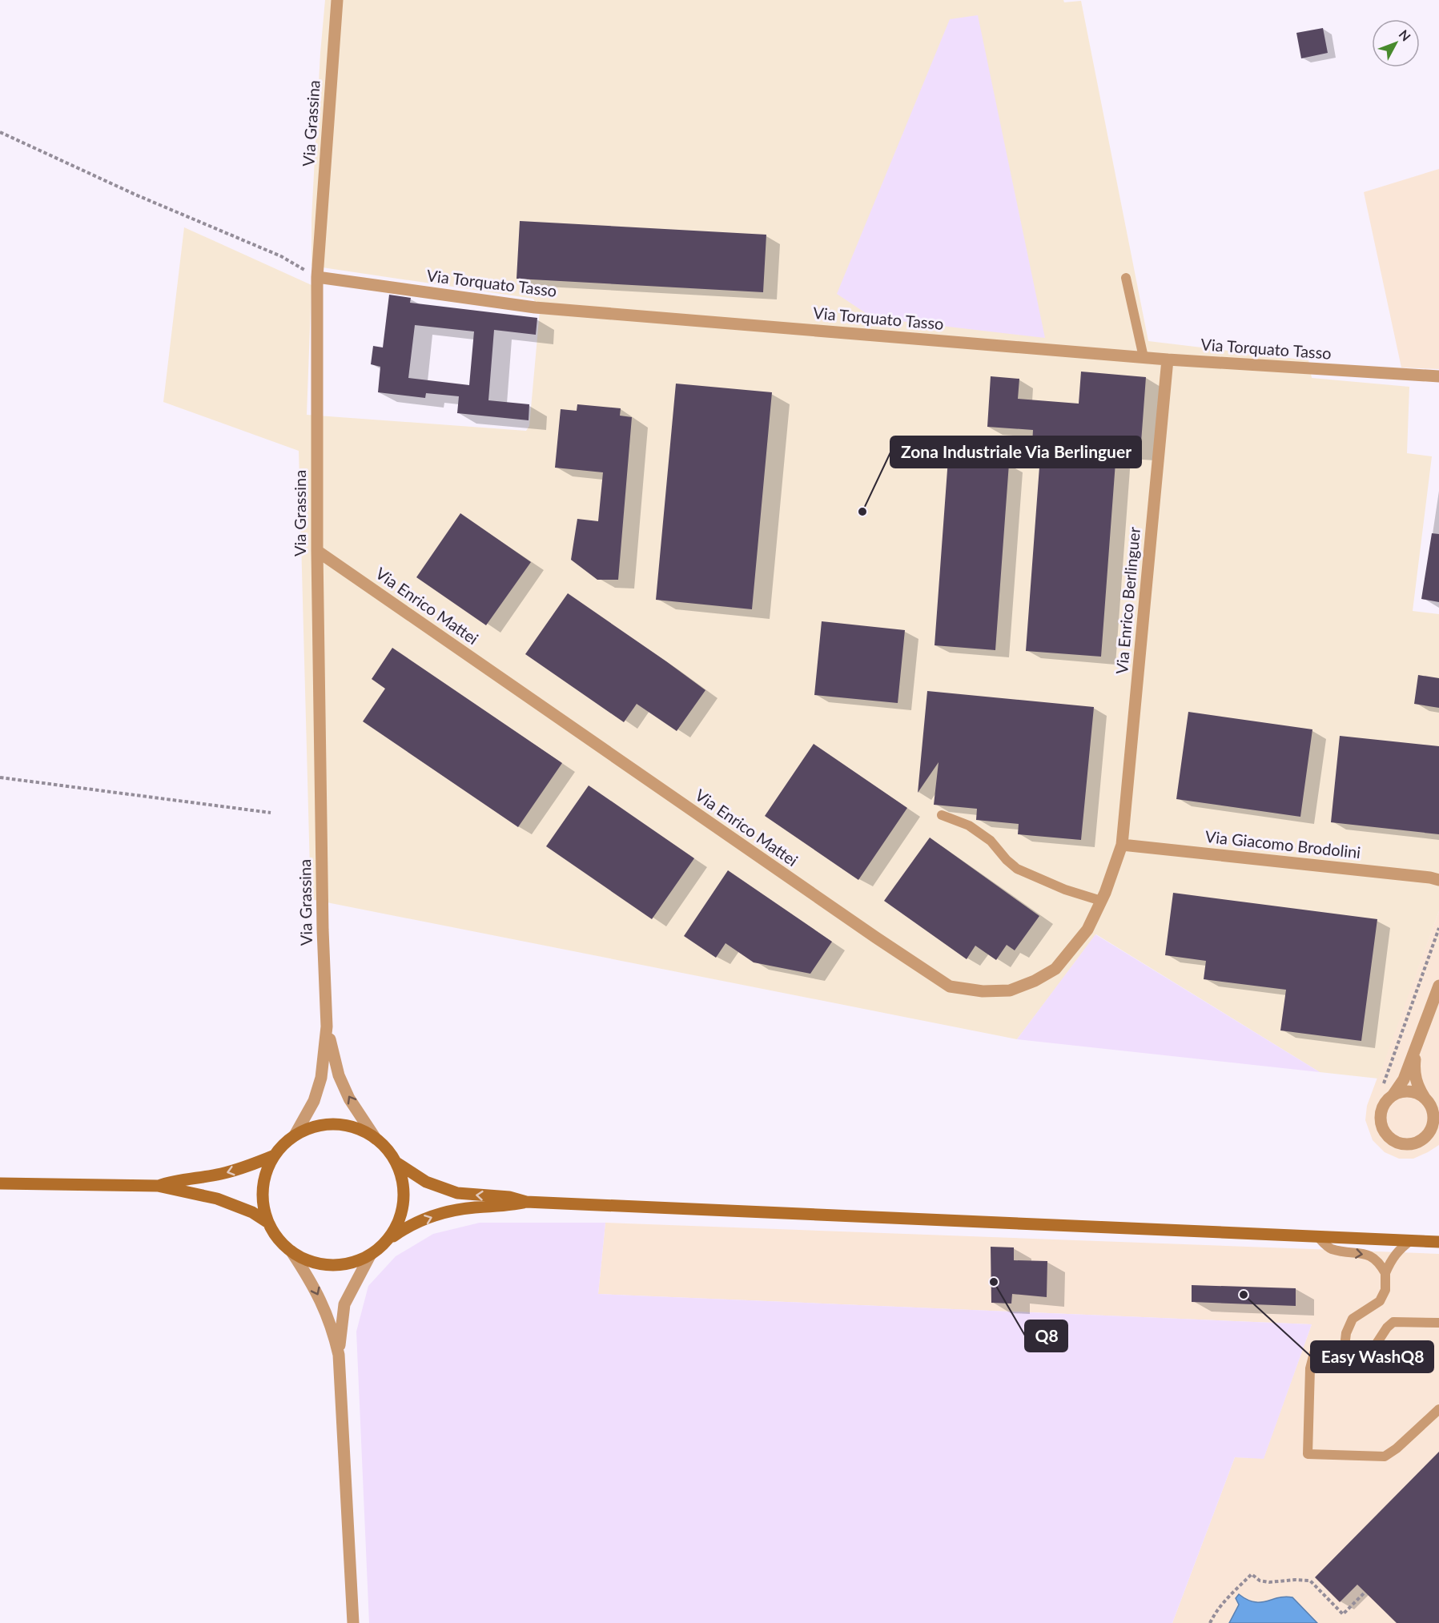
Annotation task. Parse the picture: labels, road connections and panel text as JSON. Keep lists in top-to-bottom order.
{
  "streets": {
    "street": [
      "Via Grassina",
      "Via Torquato Tasso",
      "Via Enrico Berlinguer",
      "Via Enrico Mattei",
      "Via Giacomo Brodolini"
    ]
  },
  "crossings": [
    ["Via Grassina", "Via Torquato Tasso"],
    ["Via Grassina", "Via Enrico Mattei"],
    ["Via Torquato Tasso", "Via Enrico Berlinguer"],
    ["Via Enrico Berlinguer", "Via Enrico Mattei"],
    ["Via Enrico Berlinguer", "Via Giacomo Brodolini"],
    ["Via Enrico Mattei", "Via Giacomo Brodolini"]
  ],
  "places": ["Zona Industriale Via Berlinguer", "Q8", "Easy WashQ8"],
  "north": "top right"
}
